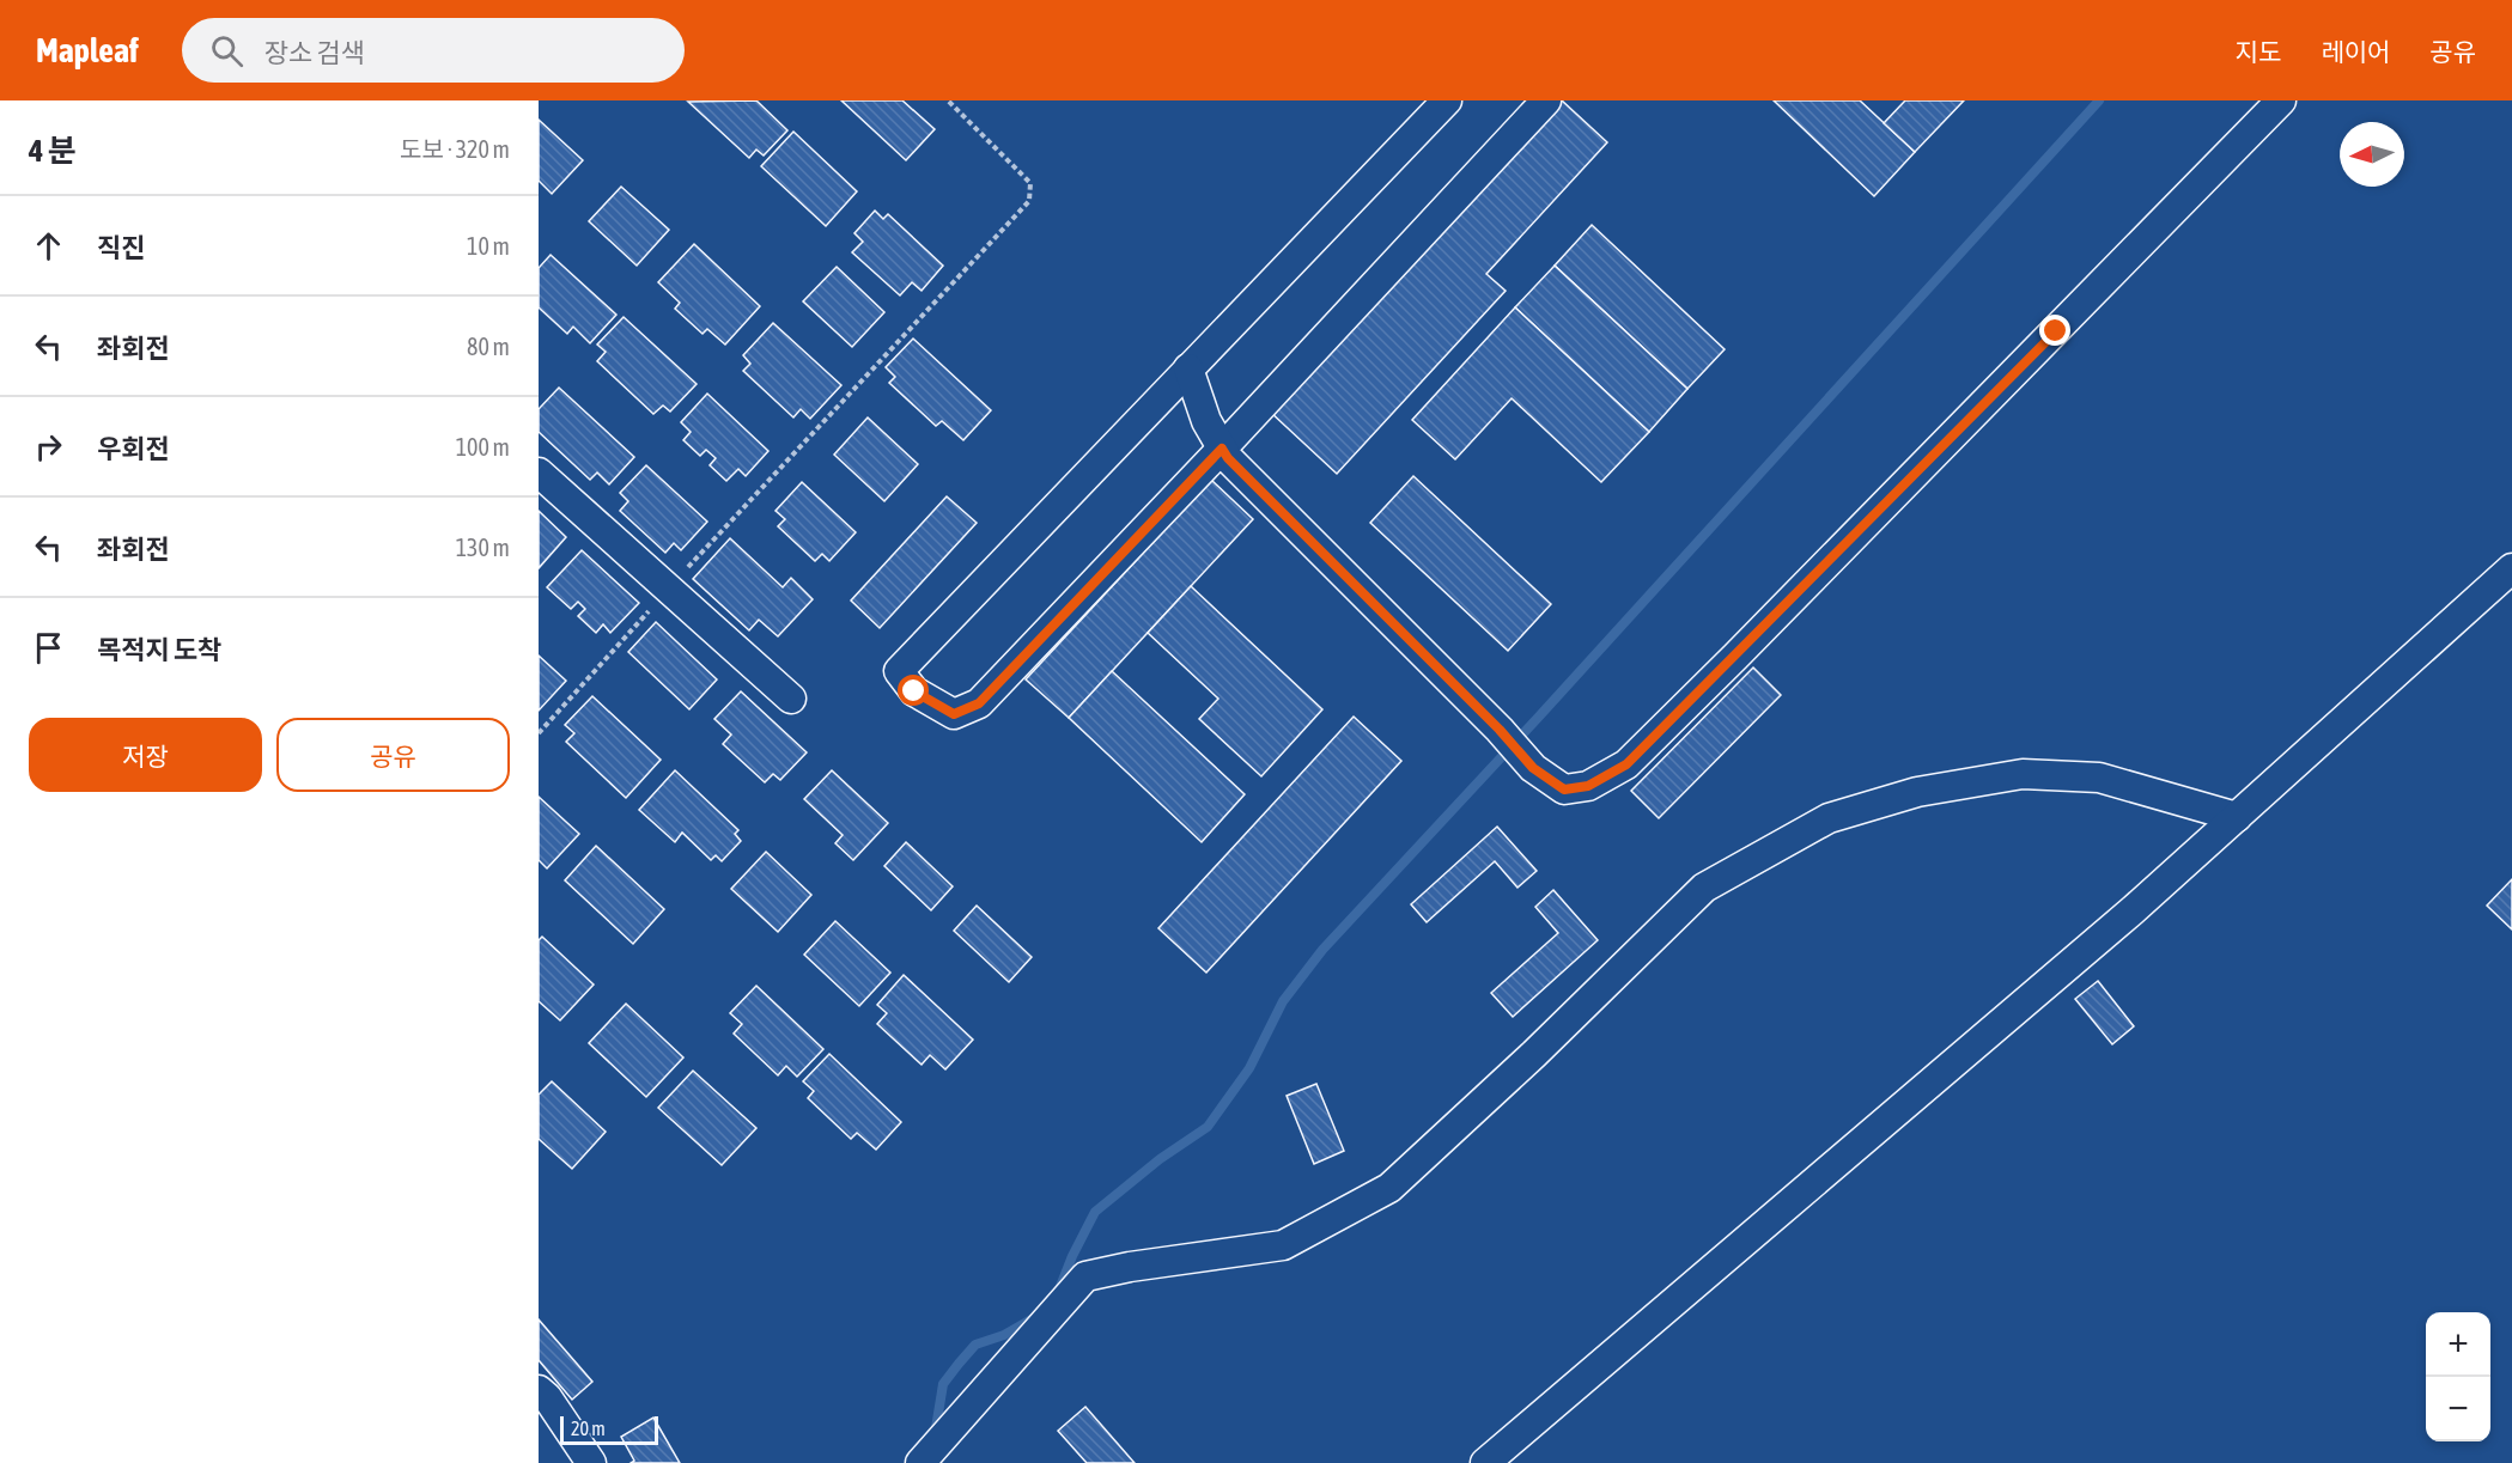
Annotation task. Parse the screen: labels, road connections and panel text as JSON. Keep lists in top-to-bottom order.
{
  "scale_bar": "20 m",
  "north": "left",
  "page": {
    "header": "Mapleaf",
    "search": "장소 검색",
    "nav": ["지도", "레이어", "공유"],
    "heading": ["4 분", "도보 · 320 m"],
    "list": [
      ["직진", "10 m"],
      ["좌회전", "80 m"],
      ["우회전", "100 m"],
      ["좌회전", "130 m"],
      "목적지 도착"
    ],
    "buttons": ["저장", "공유"],
    "map_buttons": ["+", "−"],
    "scale": "20 m"
  }
}
